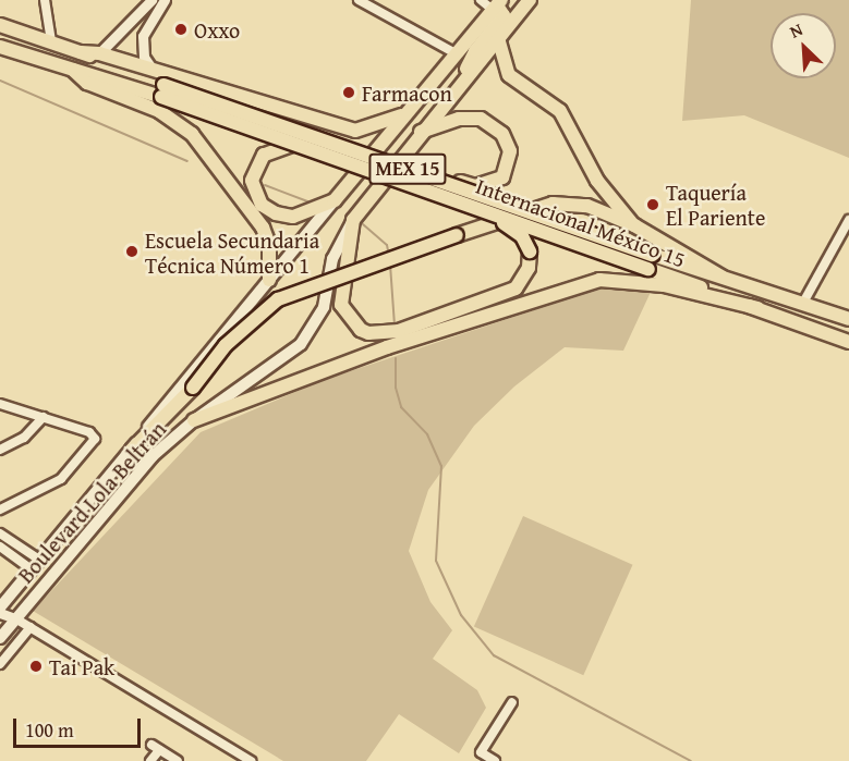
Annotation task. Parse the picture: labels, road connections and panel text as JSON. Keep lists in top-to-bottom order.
{
  "streets": {
    "main road": ["MEX 15", "Internacional México 15", "Boulevard Lola Beltrán"]
  },
  "places": [
    "Oxxo",
    "Farmacon",
    "Taquería El Pariente",
    "Escuela Secundaria Técnica Número 1",
    "Tai Pak"
  ],
  "scale_bar": "100 m",
  "north": "top left"
}
